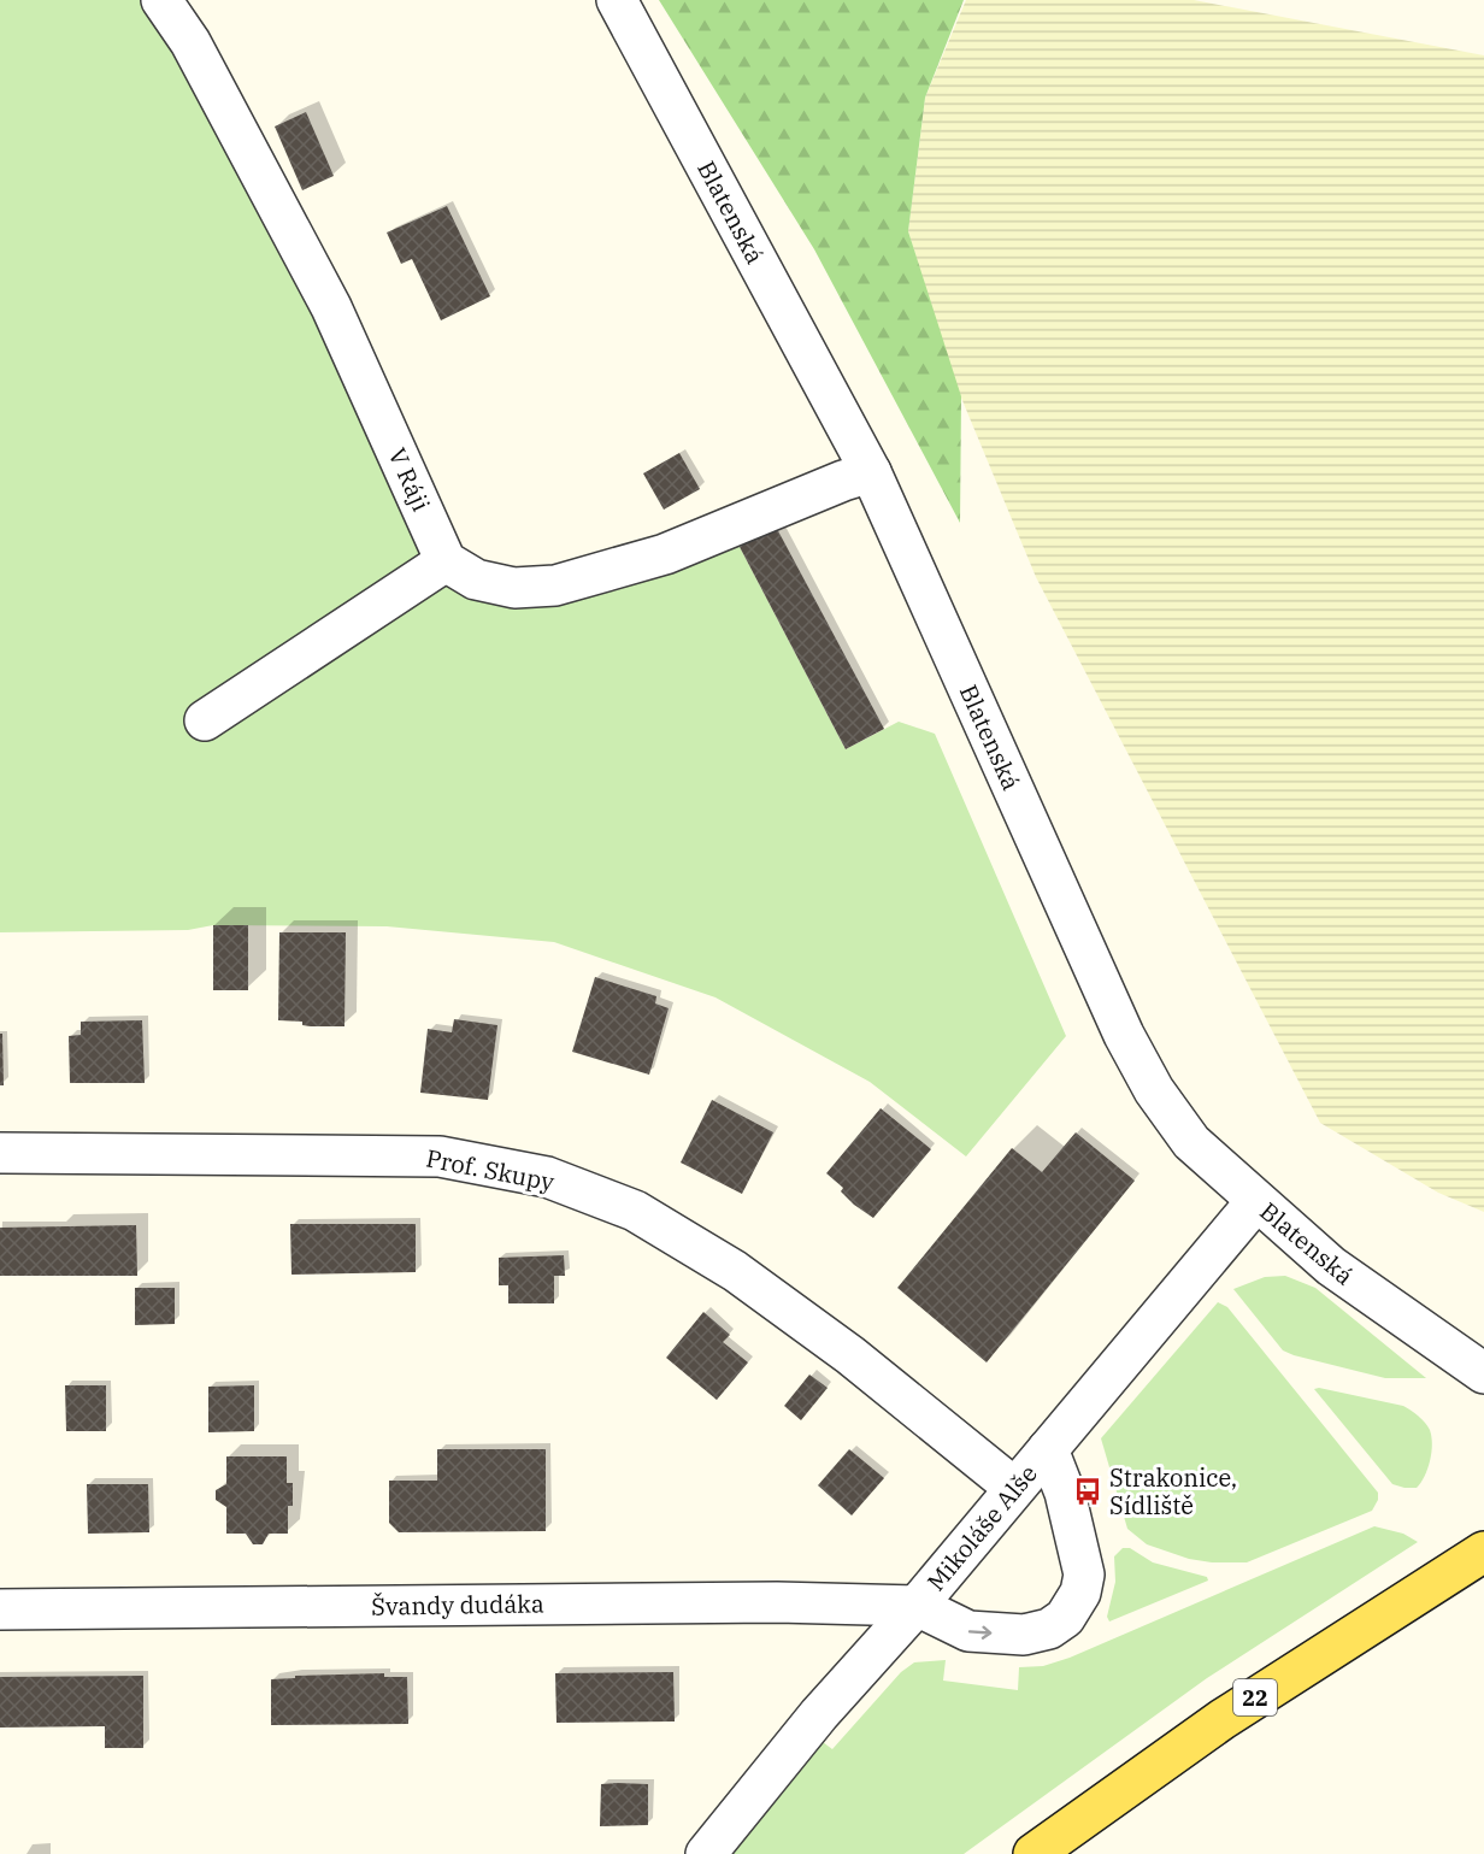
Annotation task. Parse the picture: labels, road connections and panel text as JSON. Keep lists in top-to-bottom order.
{
  "streets": {
    "main road": ["22"],
    "street": [
      "Blatenská",
      "V Ráji",
      "Prof. Skupy",
      "Mikoláše Alše",
      "Švandy dudáka"
    ]
  },
  "crossings": [
    ["Blatenská", "Mikoláše Alše"],
    ["Prof. Skupy", "Mikoláše Alše"],
    ["Mikoláše Alše", "Švandy dudáka"]
  ],
  "places": {
    "bus stop": ["Strakonice, Sídliště"]
  }
}
